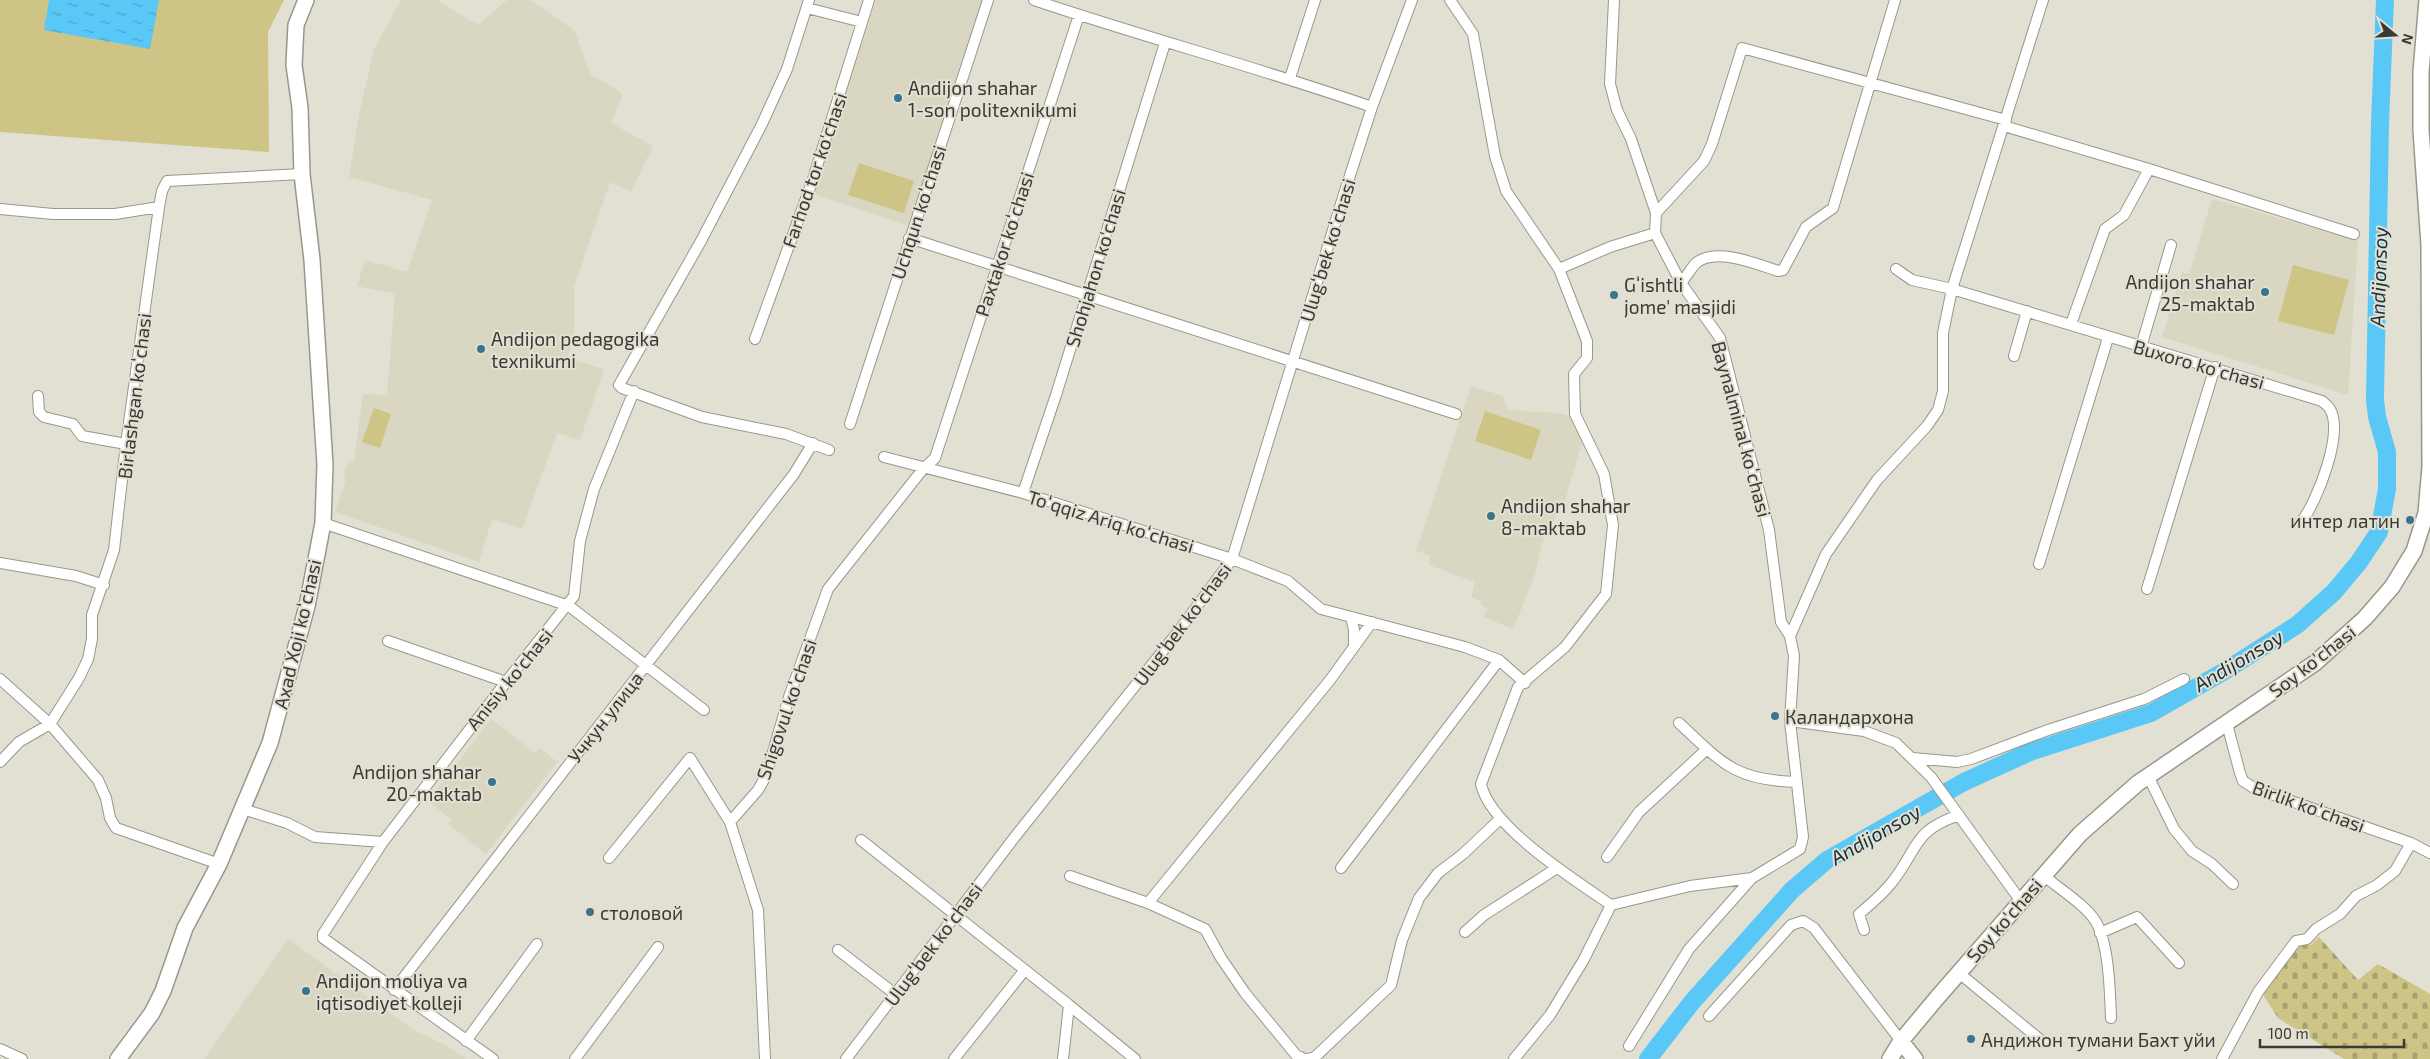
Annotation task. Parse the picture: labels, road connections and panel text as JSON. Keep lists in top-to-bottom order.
{
  "streets": {
    "main road": ["Axad Xoji koʻchasi", "Soy ko'chasi"],
    "street": [
      "Farhod tor ko'chasi",
      "Uchqun koʻchasi",
      "Paxtakor koʻchasi",
      "Ulugʻbek koʻchasi",
      "Shohjahon ko'chasi",
      "Buxoro koʻchasi",
      "Birlashgan koʻchasi",
      "Baynalminal koʻchasi",
      "Toʻqqiz Ariq koʻchasi",
      "Anisiy ko'chasi",
      "Shigovul koʻchasi",
      "Учкун улица",
      "Birlik koʻchasi"
    ]
  },
  "crossings": [
    ["Paxtakor koʻchasi", "Toʻqqiz Ariq koʻchasi"],
    ["Paxtakor koʻchasi", "Shigovul koʻchasi"],
    ["Ulugʻbek koʻchasi", "Toʻqqiz Ariq koʻchasi"],
    ["Shohjahon ko'chasi", "Toʻqqiz Ariq koʻchasi"],
    ["Birlashgan koʻchasi", "Axad Xoji koʻchasi"],
    ["Toʻqqiz Ariq koʻchasi", "Shigovul koʻchasi"],
    ["Soy ko'chasi", "Birlik koʻchasi"],
    ["Anisiy ko'chasi", "Учкун улица"]
  ],
  "water": ["Andijonsoy"],
  "places": [
    "Andijon shahar 1-son politexnikumi",
    "Andijon shahar 25-maktab",
    "Gʻishtli jome' masjidi",
    "Andijon pedagogika texnikumi",
    "Andijon shahar 8-maktab",
    "интер латин",
    "Каландархона",
    "Andijon shahar 20-maktab",
    "столовой",
    "Andijon moliya va iqtisodiyet kolleji",
    "Андижон тумани Бахт уйи"
  ],
  "scale_bar": "100 m",
  "north": "right"
}
